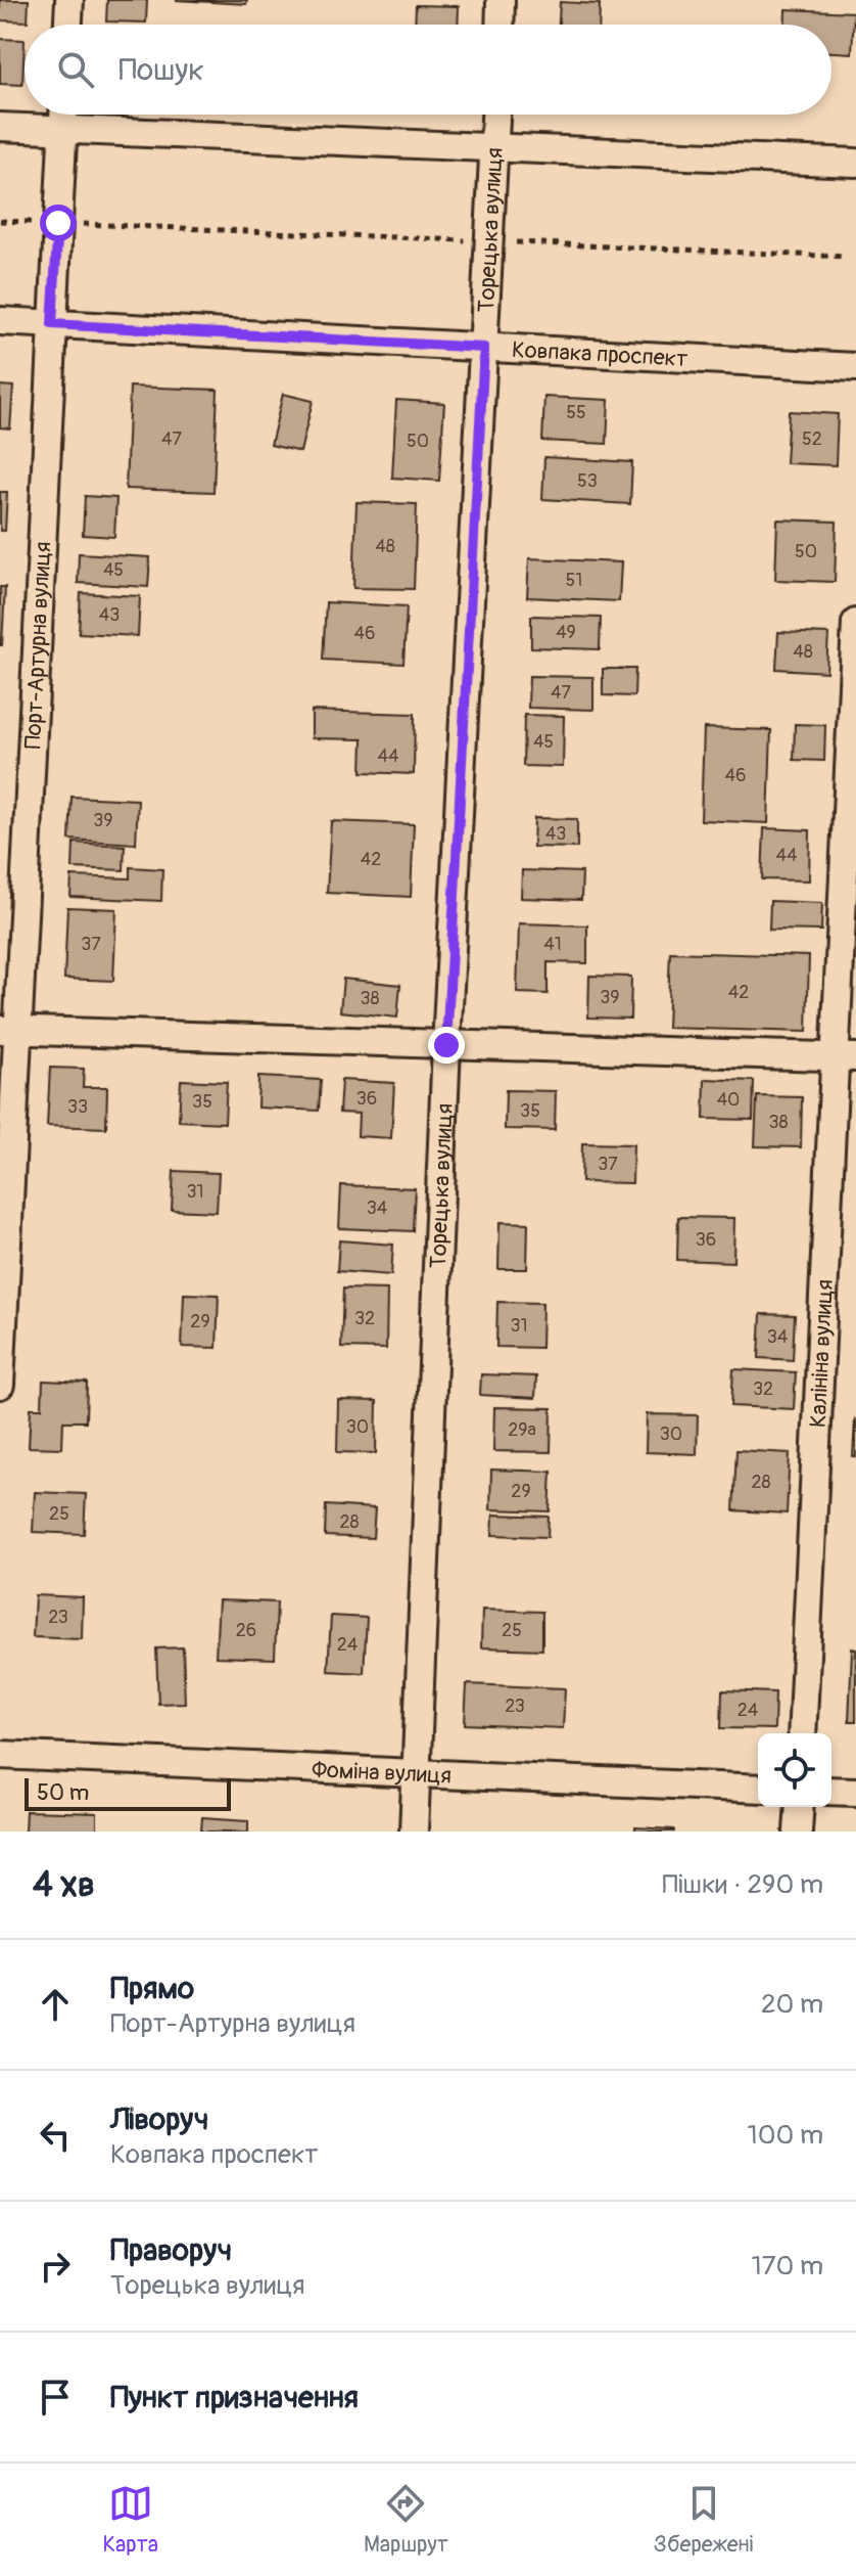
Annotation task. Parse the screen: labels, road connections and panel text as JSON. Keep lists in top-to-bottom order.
{
  "streets": {
    "street": [
      "Торецька вулиця",
      "Ковпака проспект",
      "Порт-Артурна вулиця",
      "Калініна вулиця",
      "Фоміна вулиця"
    ]
  },
  "crossings": [
    ["Торецька вулиця", "Ковпака проспект"],
    ["Торецька вулиця", "Фоміна вулиця"],
    ["Ковпака проспект", "Порт-Артурна вулиця"]
  ],
  "house_numbers": [
    "55",
    "47",
    "52",
    "50",
    "53",
    "48",
    "50",
    "45",
    "51",
    "43",
    "49",
    "46",
    "48",
    "47",
    "45",
    "44",
    "46",
    "39",
    "43",
    "44",
    "42",
    "37",
    "41",
    "42",
    "39",
    "38",
    "36",
    "40",
    "35",
    "33",
    "35",
    "38",
    "37",
    "31",
    "34",
    "36",
    "32",
    "29",
    "31",
    "34",
    "32",
    "30",
    "29а",
    "30",
    "28",
    "29",
    "25",
    "28",
    "23",
    "26",
    "25",
    "24",
    "23",
    "24"
  ],
  "scale_bar": "50 m",
  "page": {
    "search": "Пошук",
    "scale": "50 m",
    "heading": ["4 хв", "Пішки · 290 m"],
    "list": [
      ["Прямо", "Порт-Артурна вулиця", "20 m"],
      ["Ліворуч", "Ковпака проспект", "100 m"],
      ["Праворуч", "Торецька вулиця", "170 m"],
      "Пункт призначення"
    ],
    "nav": ["Карта", "Маршрут", "Збережені"]
  }
}
